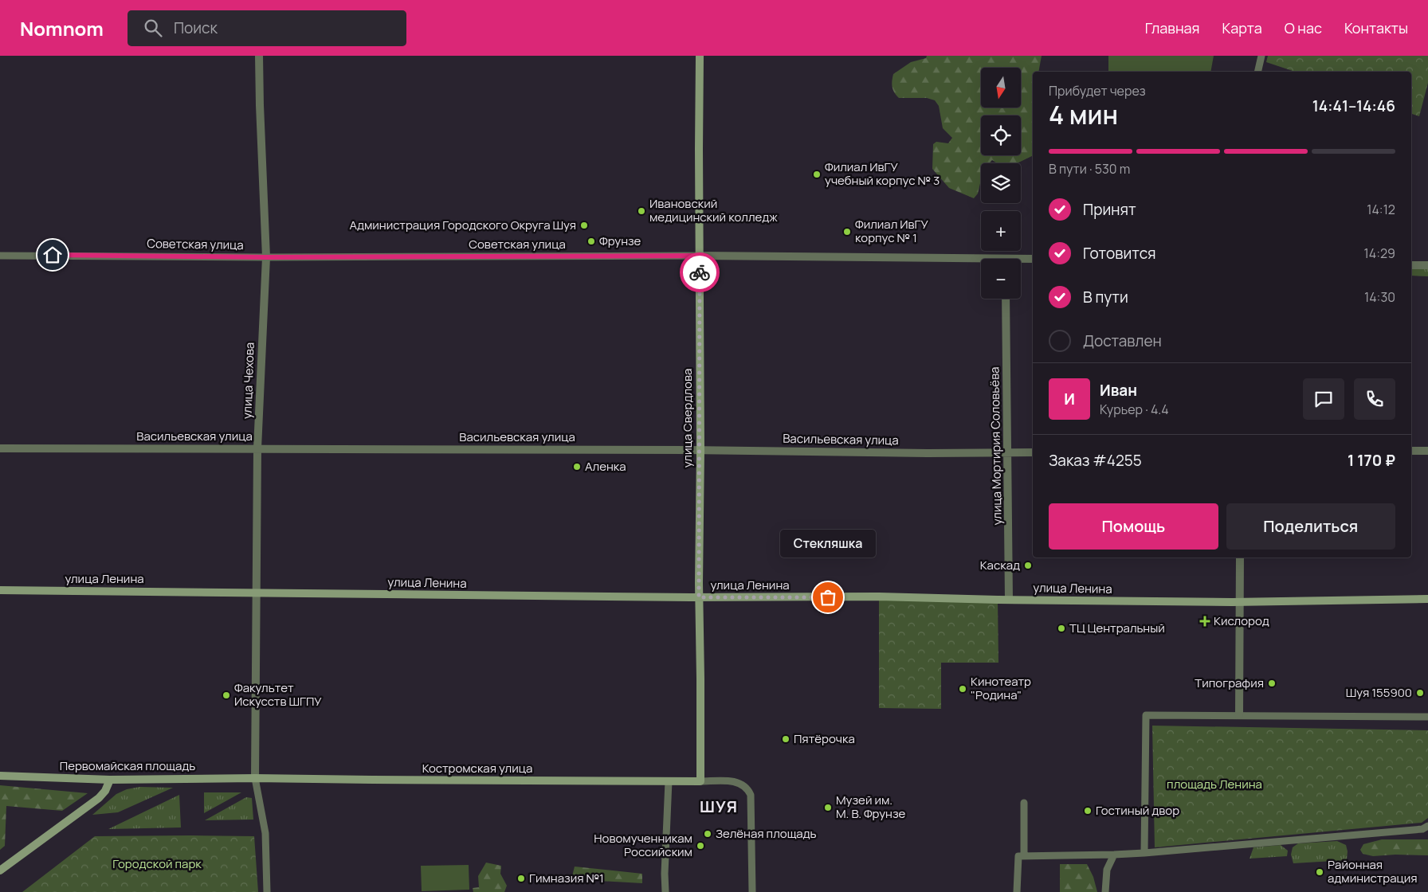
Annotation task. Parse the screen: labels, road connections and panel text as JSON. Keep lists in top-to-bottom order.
{
  "streets": {
    "main road": [
      "улица Свердлова",
      "улица Ленина",
      "Первомайская площадь",
      "Костромская улица"
    ],
    "street": [
      "Советская улица",
      "улица Чехова",
      "Васильевская улица",
      "улица Мортирия Соловьёва"
    ]
  },
  "crossings": [
    ["Советская улица", "улица Чехова"],
    ["Советская улица", "улица Свердлова"],
    ["улица Чехова", "Васильевская улица"],
    ["улица Чехова", "улица Ленина"],
    ["улица Чехова", "Первомайская площадь"],
    ["улица Чехова", "Костромская улица"],
    ["улица Свердлова", "Васильевская улица"],
    ["улица Свердлова", "улица Ленина"],
    ["улица Свердлова", "Костромская улица"],
    ["Васильевская улица", "улица Мортирия Соловьёва"],
    ["улица Мортирия Соловьёва", "улица Ленина"],
    ["Первомайская площадь", "Костромская улица"]
  ],
  "districts": ["ШУЯ"],
  "parks": ["площадь Ленина", "Городской парк"],
  "places": {
    "other": [
      "Филиал ИвГУ учебный корпус № 3",
      "Ивановский медицинский колледж",
      "Администрация Городского Округа Шуя",
      "Филиал ИвГУ корпус № 1",
      "Фрунзе",
      "Аленка",
      "Каскад",
      "Стекляшка",
      "ТЦ Центральный",
      "Типография",
      "Кинотеатр \"Родина\"",
      "Шуя 155900",
      "Факультет Искусств ШГПУ",
      "Пятёрочка",
      "Музей им. М. В. Фрунзе",
      "Гостиный двор",
      "Зелёная площадь",
      "Новомученникам Российским",
      "Районная администрация",
      "Гимназия №1"
    ],
    "health": ["Кислород"]
  },
  "north": "bottom",
  "page": {
    "header": "Nomnom",
    "search": "Поиск",
    "nav": [
      "Главная",
      "Карта",
      "О нас",
      "Контакты"
    ],
    "map_buttons": ["+", "−"],
    "heading": ["4 мин", "Прибудет через", "14:41–14:46"],
    "panel": [
      "Иван",
      "Курьер · 4.4",
      "Заказ #4255",
      "1 170 ₽"
    ],
    "bar": "В пути · 530 m",
    "list": [
      ["Принят", "14:12"],
      ["Готовится", "14:29"],
      ["В пути", "14:30"],
      "Доставлен"
    ],
    "round": "И",
    "buttons": ["Помощь", "Поделиться"],
    "bubble": "Стекляшка"
  }
}
